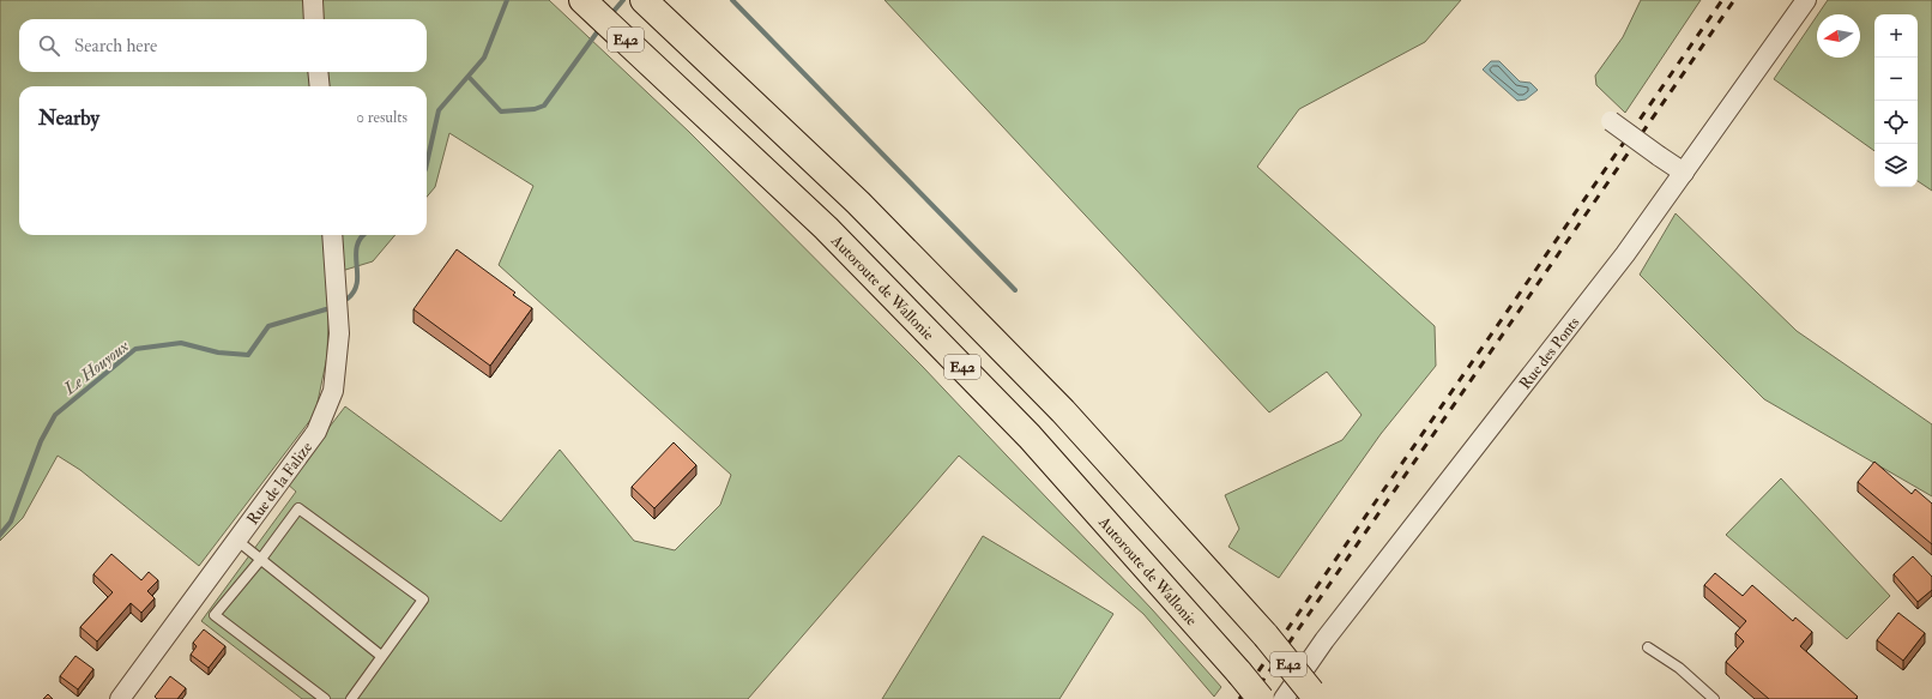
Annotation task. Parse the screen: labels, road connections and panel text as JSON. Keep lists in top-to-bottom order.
{
  "streets": {
    "highway": ["E42", "Autoroute de Wallonie"],
    "street": ["Rue des Ponts", "Rue de la Falize"]
  },
  "water": ["Le Houyoux"],
  "north": "left",
  "page": {
    "map_buttons": ["+", "−"],
    "search": "Search here",
    "heading": ["Nearby", "0 results"]
  }
}
